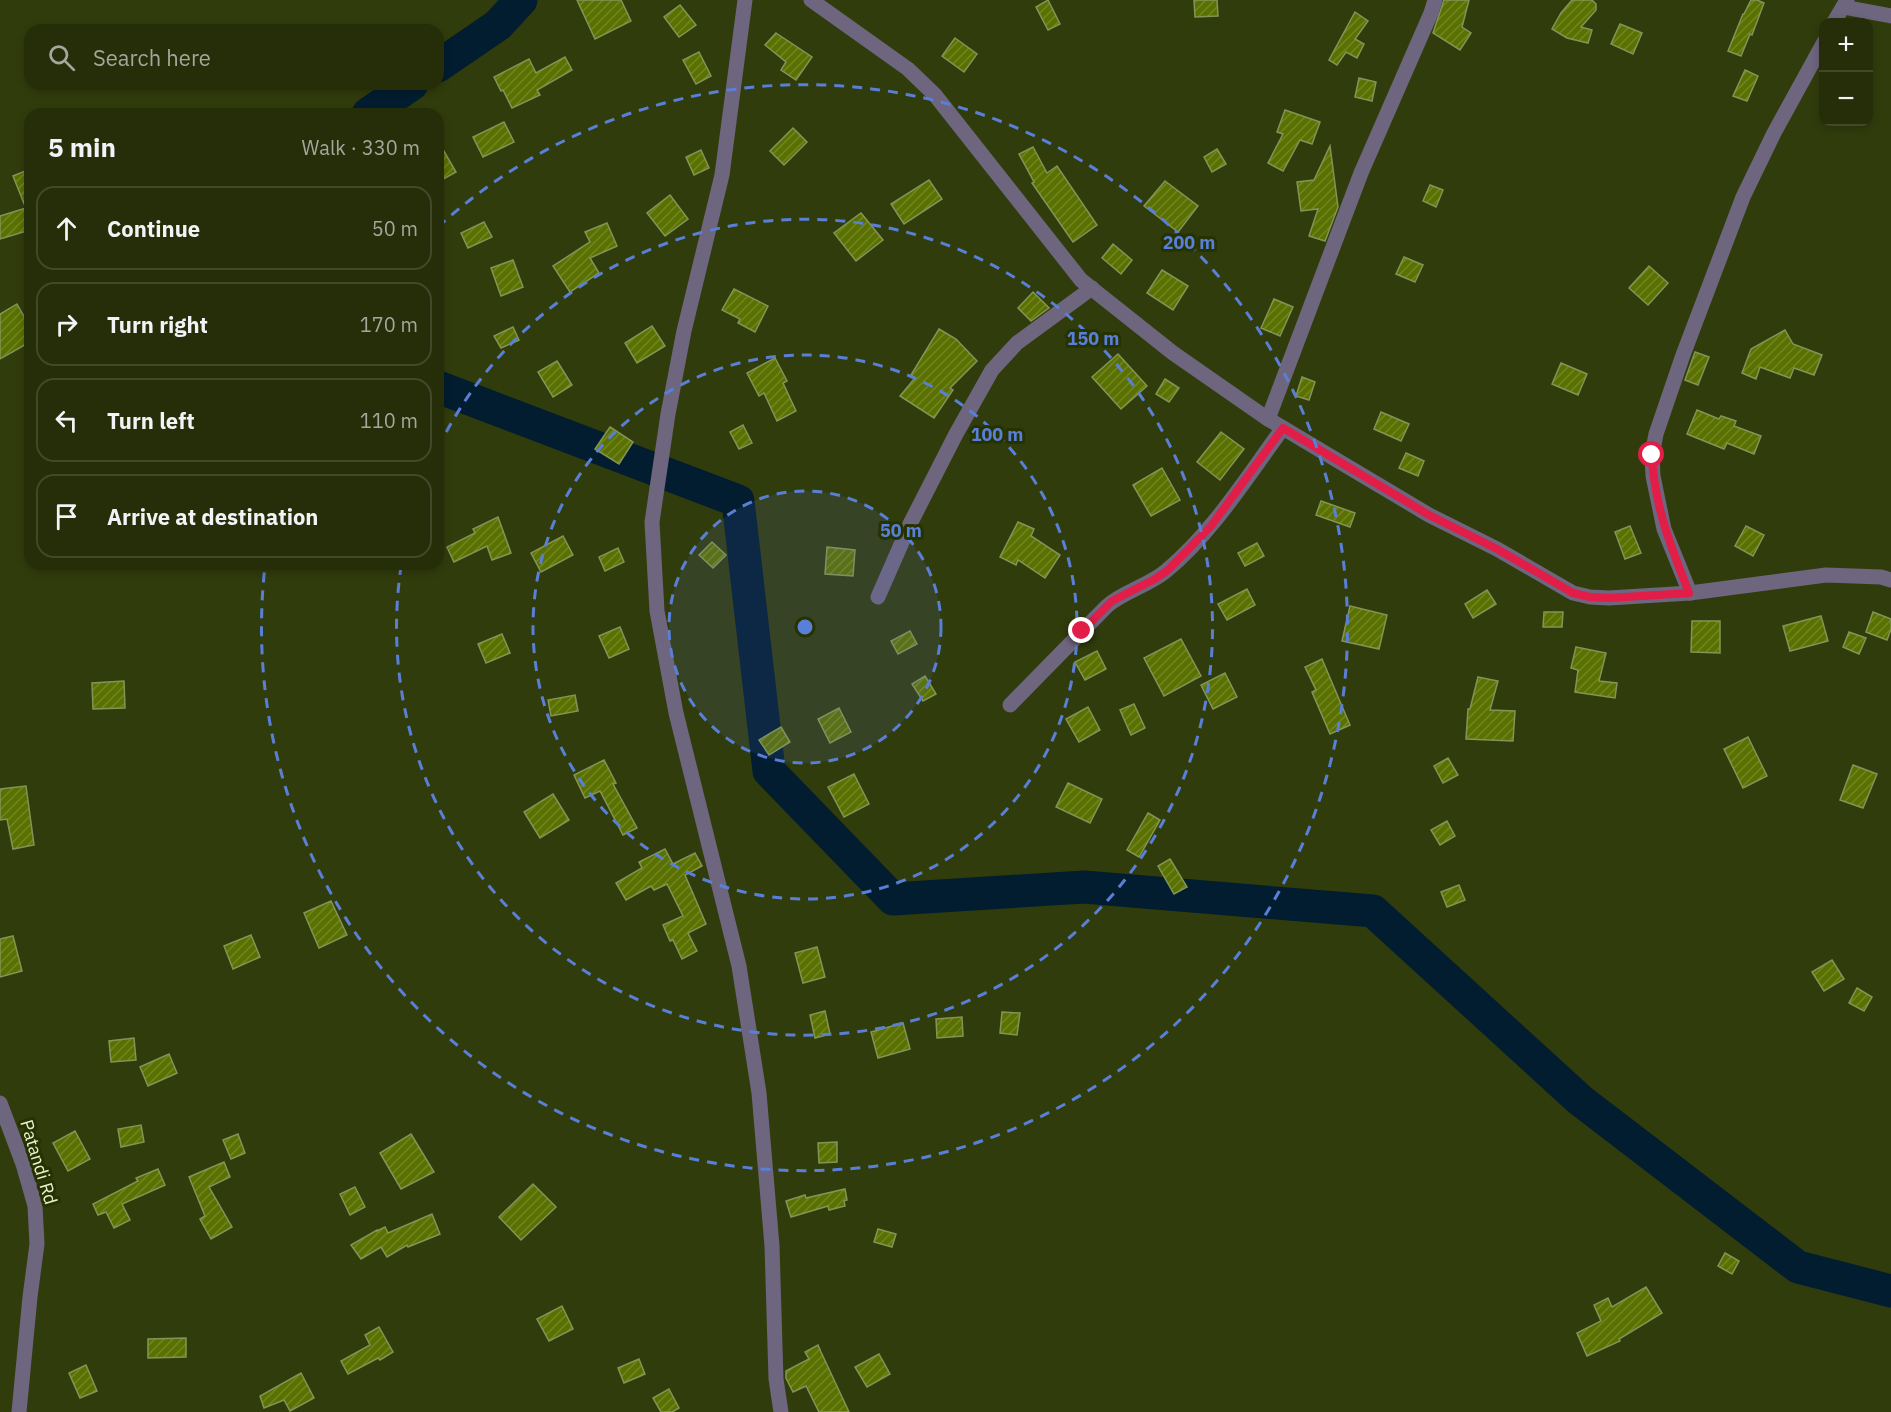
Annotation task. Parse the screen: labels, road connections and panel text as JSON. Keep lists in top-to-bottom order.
{
  "streets": {
    "street": ["Patandi Rd"]
  },
  "page": {
    "map_buttons": ["+", "−"],
    "search": "Search here",
    "heading": ["5 min", "Walk · 330 m"],
    "list": [
      ["Continue", "50 m"],
      ["Turn right", "170 m"],
      ["Turn left", "110 m"],
      "Arrive at destination"
    ]
  },
  "rings": [
    "200 m",
    "150 m",
    "100 m",
    "50 m"
  ]
}
